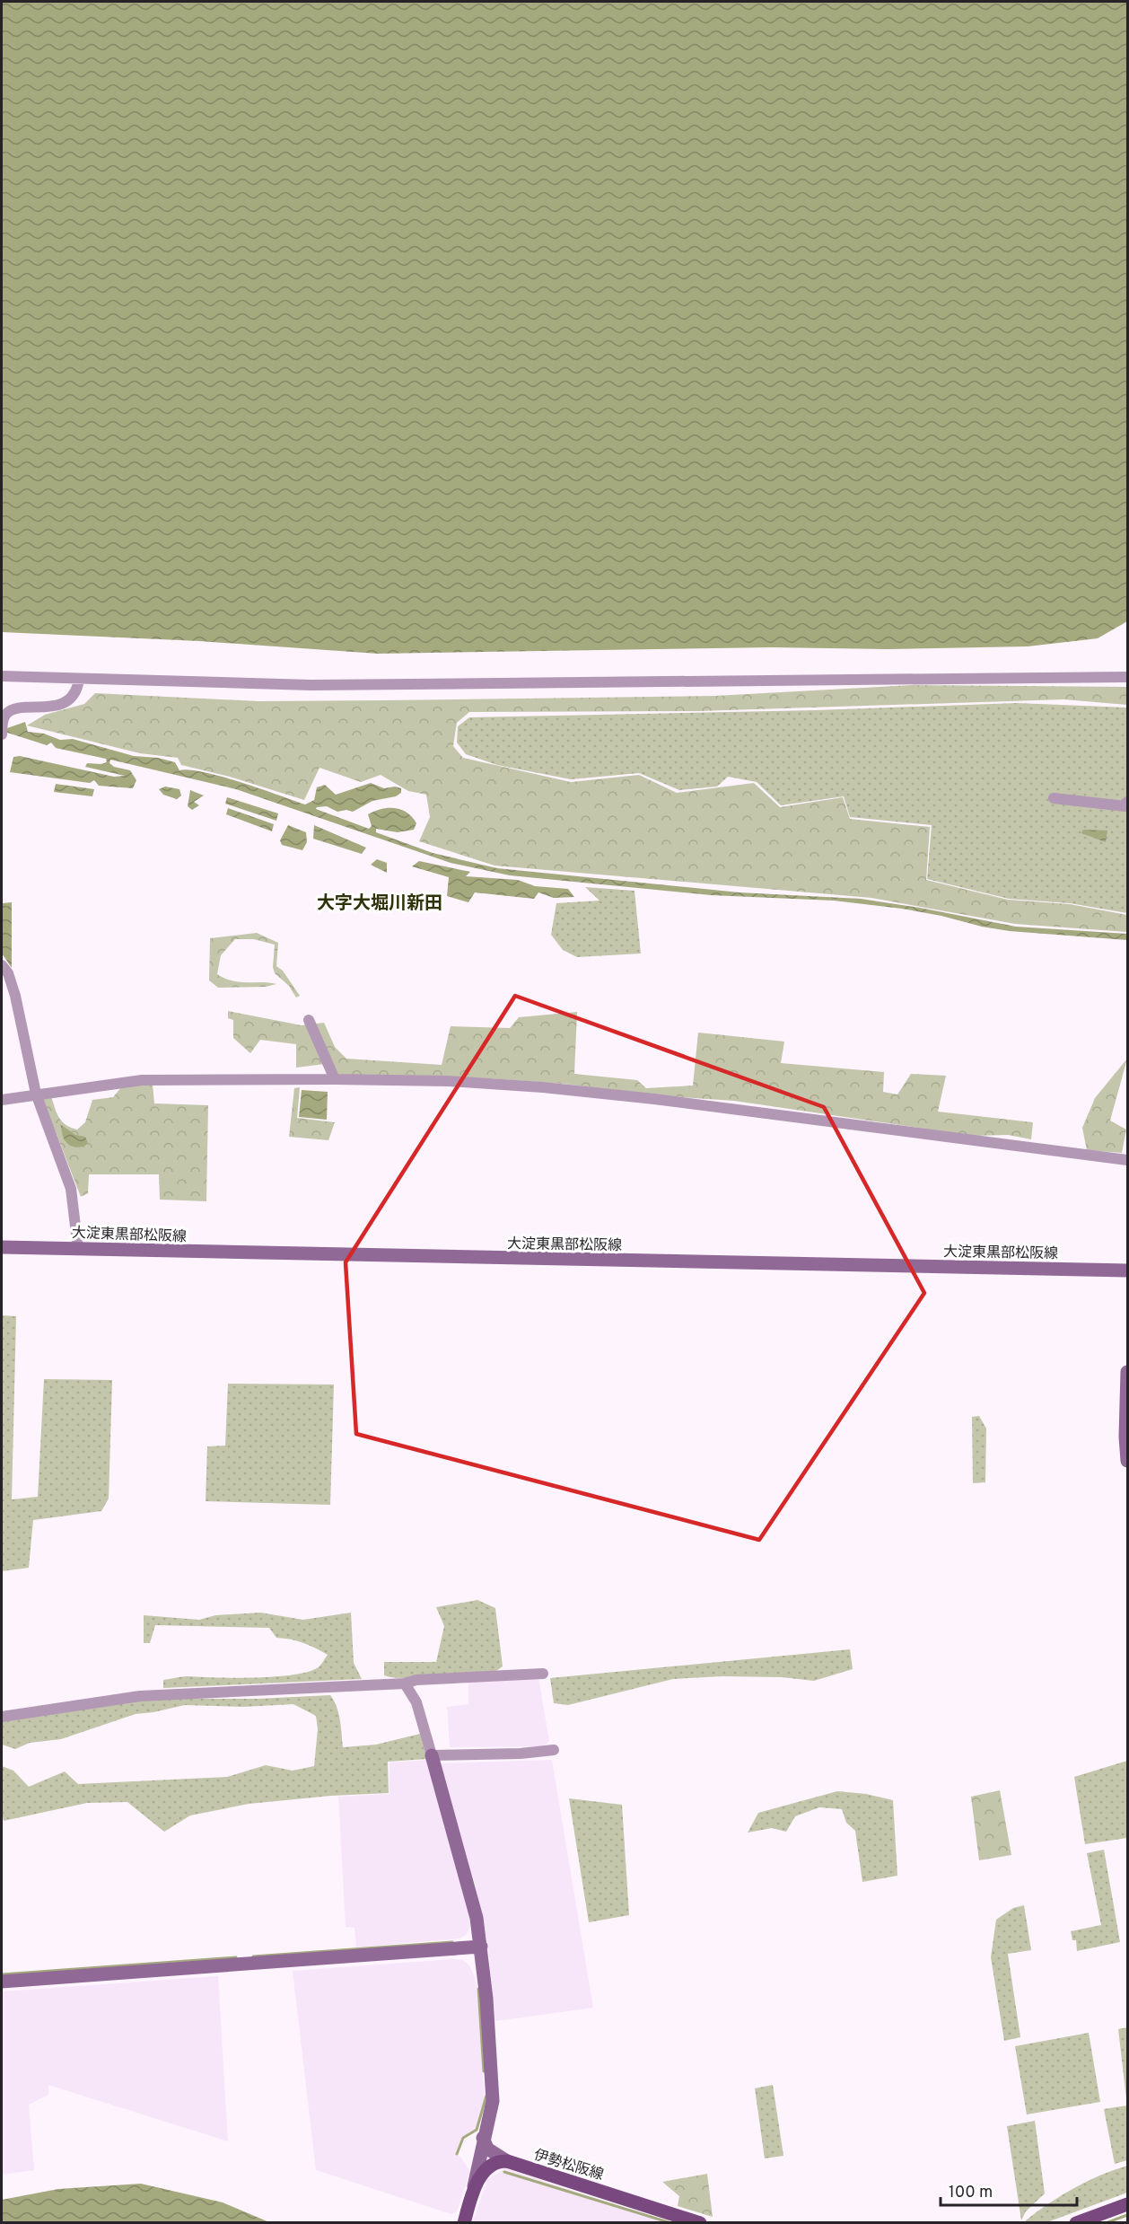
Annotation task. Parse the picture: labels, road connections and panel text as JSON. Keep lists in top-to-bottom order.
{
  "streets": {
    "main road": ["大淀東黒部松阪線", "伊勢松阪線"]
  },
  "districts": ["大字大堀川新田"],
  "scale_bar": "100 m"
}
